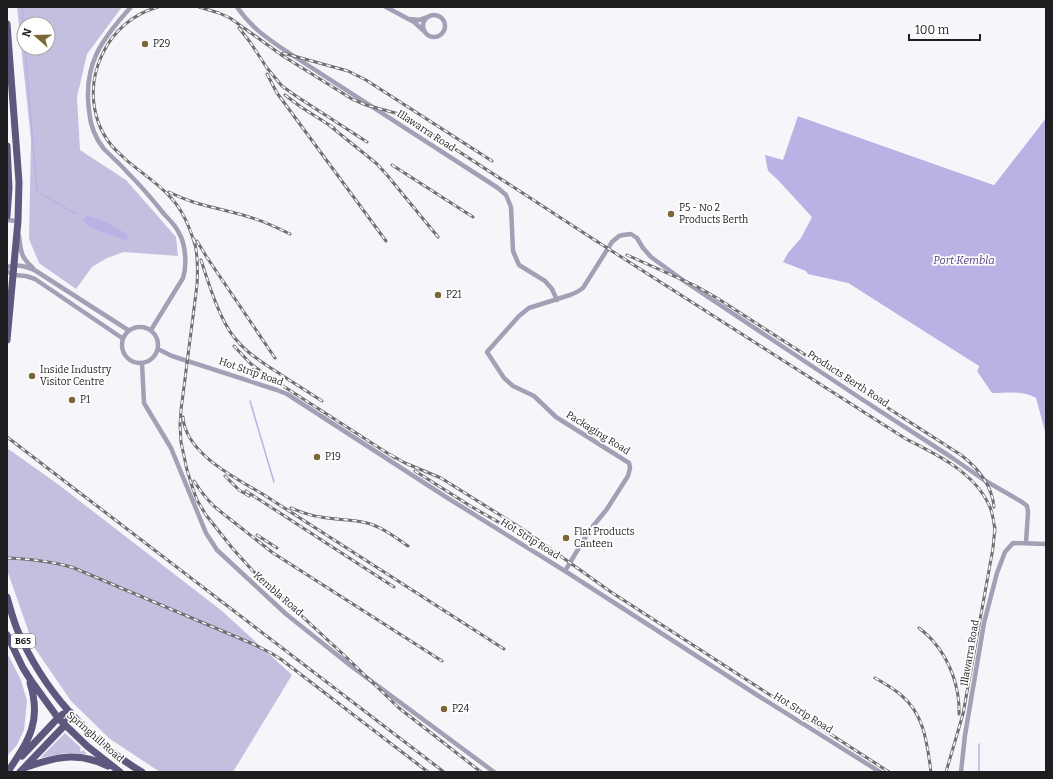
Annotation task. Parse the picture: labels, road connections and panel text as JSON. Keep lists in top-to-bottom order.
{
  "streets": {
    "main road": ["B65", "Springhill Road"],
    "street": [
      "Illawarra Road",
      "Hot Strip Road",
      "Products Berth Road",
      "Packaging Road",
      "Kembla Road"
    ]
  },
  "crossings": [
    ["Illawarra Road", "Products Berth Road"],
    ["Illawarra Road", "Packaging Road"],
    ["Hot Strip Road", "Packaging Road"],
    ["Hot Strip Road", "Kembla Road"],
    ["Products Berth Road", "Packaging Road"]
  ],
  "water": ["Port Kembla"],
  "places": [
    "P29",
    "P5 - No 2 Products Berth",
    "P21",
    "Inside Industry Visitor Centre",
    "P1",
    "P19",
    "Flat Products Canteen",
    "P24"
  ],
  "scale_bar": "100 m",
  "north": "left"
}
